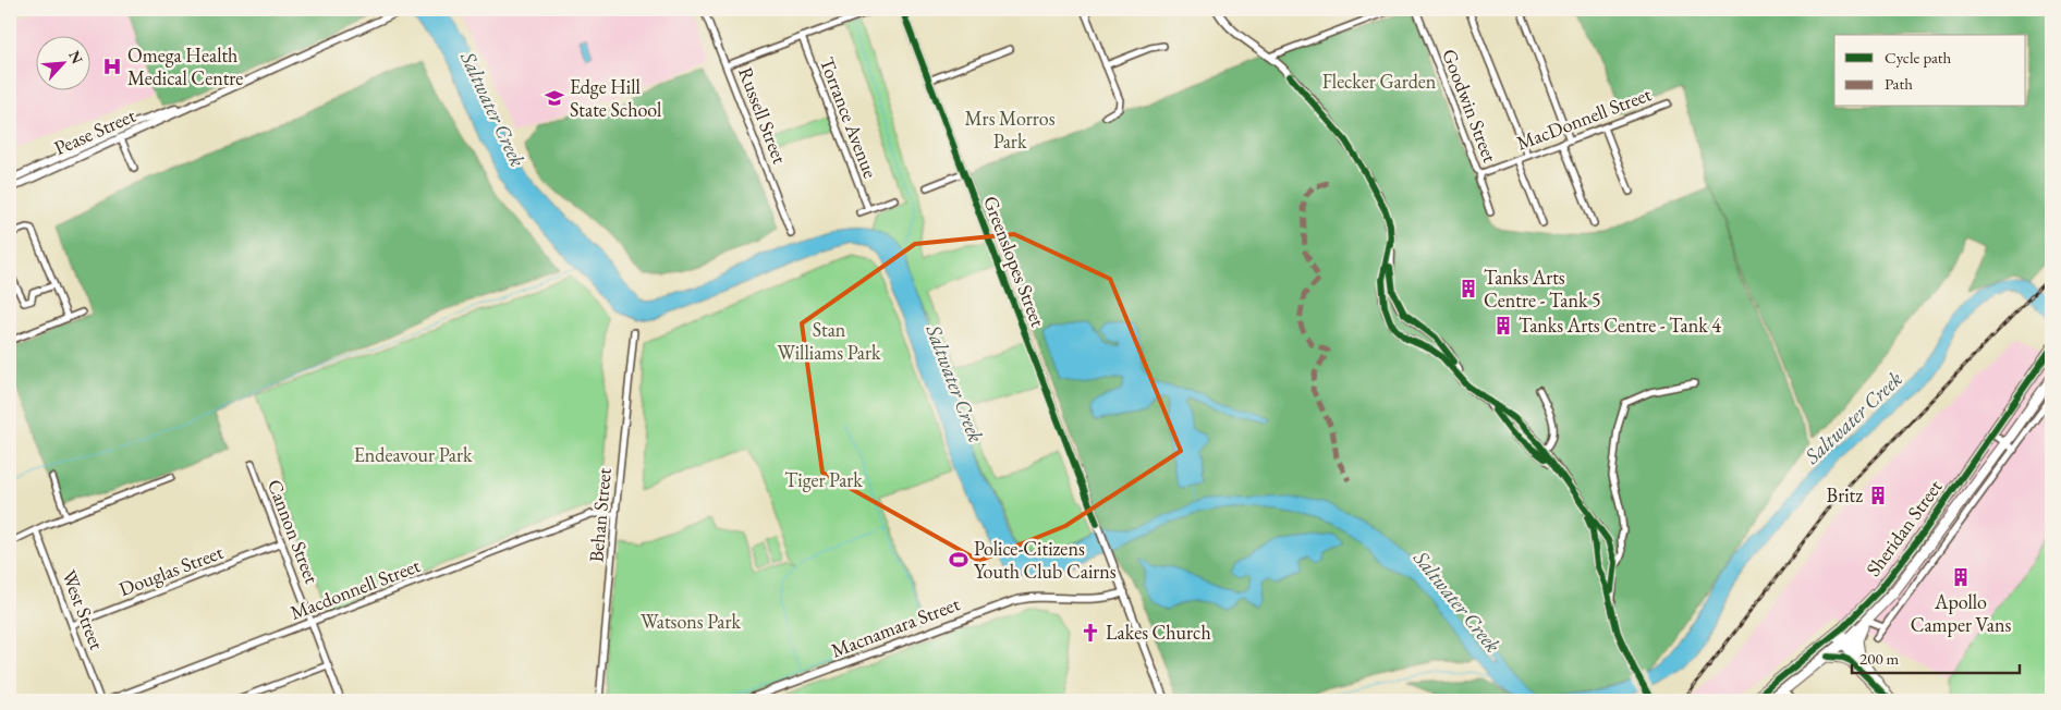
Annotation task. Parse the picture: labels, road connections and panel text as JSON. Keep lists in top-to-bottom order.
{
  "streets": {
    "highway": ["Sheridan Street"],
    "street": [
      "Goodwin Street",
      "Russell Street",
      "Torrance Avenue",
      "MacDonnell Street",
      "Pease Street",
      "Greenslopes Street",
      "Behan Street",
      "Cannon Street",
      "Douglas Street",
      "Macdonnell Street",
      "West Street",
      "Macnamara Street"
    ]
  },
  "crossings": [
    ["Goodwin Street", "MacDonnell Street"],
    ["Greenslopes Street", "Macnamara Street"],
    ["Behan Street", "Macdonnell Street"],
    ["Cannon Street", "Douglas Street"],
    ["Cannon Street", "Macdonnell Street"],
    ["Douglas Street", "West Street"]
  ],
  "water": ["Saltwater Creek"],
  "parks": [
    "Flecker Garden",
    "Mrs Morros Park",
    "Stan Williams Park",
    "Endeavour Park",
    "Tiger Park",
    "Watsons Park"
  ],
  "places": {
    "hospital": ["Omega Health Medical Centre"],
    "school or university": ["Edge Hill State School"],
    "building": [
      "Tanks Arts Centre - Tank 5",
      "Tanks Arts Centre - Tank 4",
      "Britz",
      "Apollo Camper Vans"
    ],
    "sports": ["Police-Citizens Youth Club Cairns"],
    "church": ["Lakes Church"]
  },
  "legend": ["Cycle path", "Path"],
  "scale_bar": "200 m",
  "north": "top right"
}
